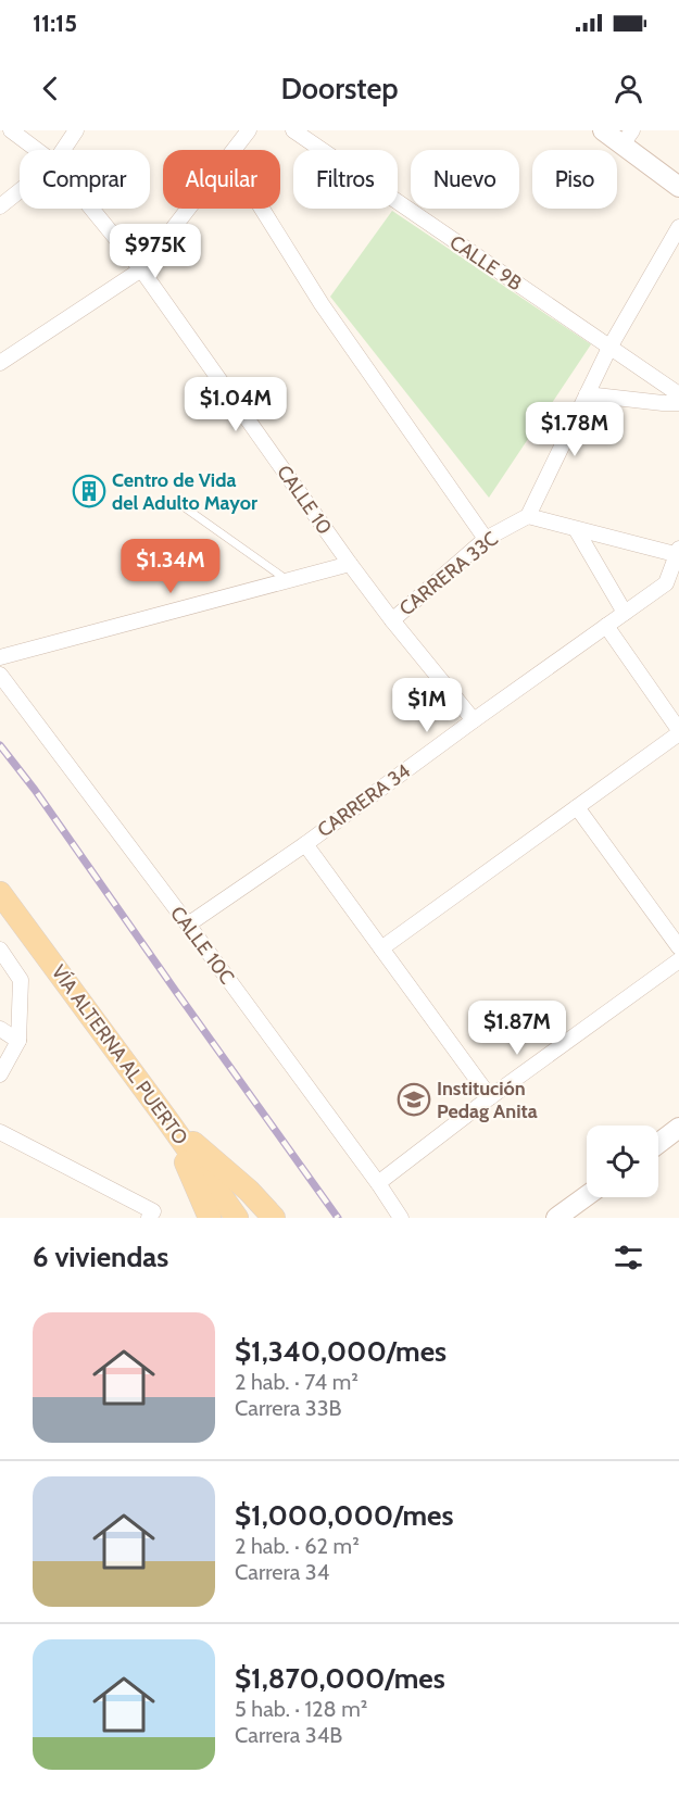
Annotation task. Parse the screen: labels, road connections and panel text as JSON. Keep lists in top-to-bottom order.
{
  "streets": {
    "main road": ["VÍA ALTERNA AL PUERTO"],
    "street": [
      "CALLE 9B",
      "CALLE 10",
      "CARRERA 33C",
      "CARRERA 34",
      "CALLE 10C"
    ]
  },
  "crossings": [
    ["CALLE 10", "CARRERA 33C"],
    ["CALLE 10", "CARRERA 34"],
    ["CARRERA 34", "CALLE 10C"]
  ],
  "places": {
    "building": ["Centro de Vida del Adulto Mayor"],
    "school or university": ["Institución Pedag Anita"]
  },
  "page": {
    "status": "11:15",
    "header": "Doorstep",
    "chip": [
      "Comprar",
      "Alquilar",
      "Filtros",
      "Nuevo",
      "Piso"
    ],
    "price": [
      "$975K",
      "$1.04M",
      "$1.78M",
      "$1.34M",
      "$1M",
      "$1.87M"
    ],
    "heading": "6 viviendas",
    "list": [
      {
        "name": "$1,340,000/mes",
        "note": "2 hab. · 74 m² · Carrera 33B"
      },
      {
        "name": "$1,000,000/mes",
        "note": "2 hab. · 62 m² · Carrera 34"
      },
      {
        "name": "$1,870,000/mes",
        "note": "5 hab. · 128 m² · Carrera 34B"
      }
    ]
  }
}
